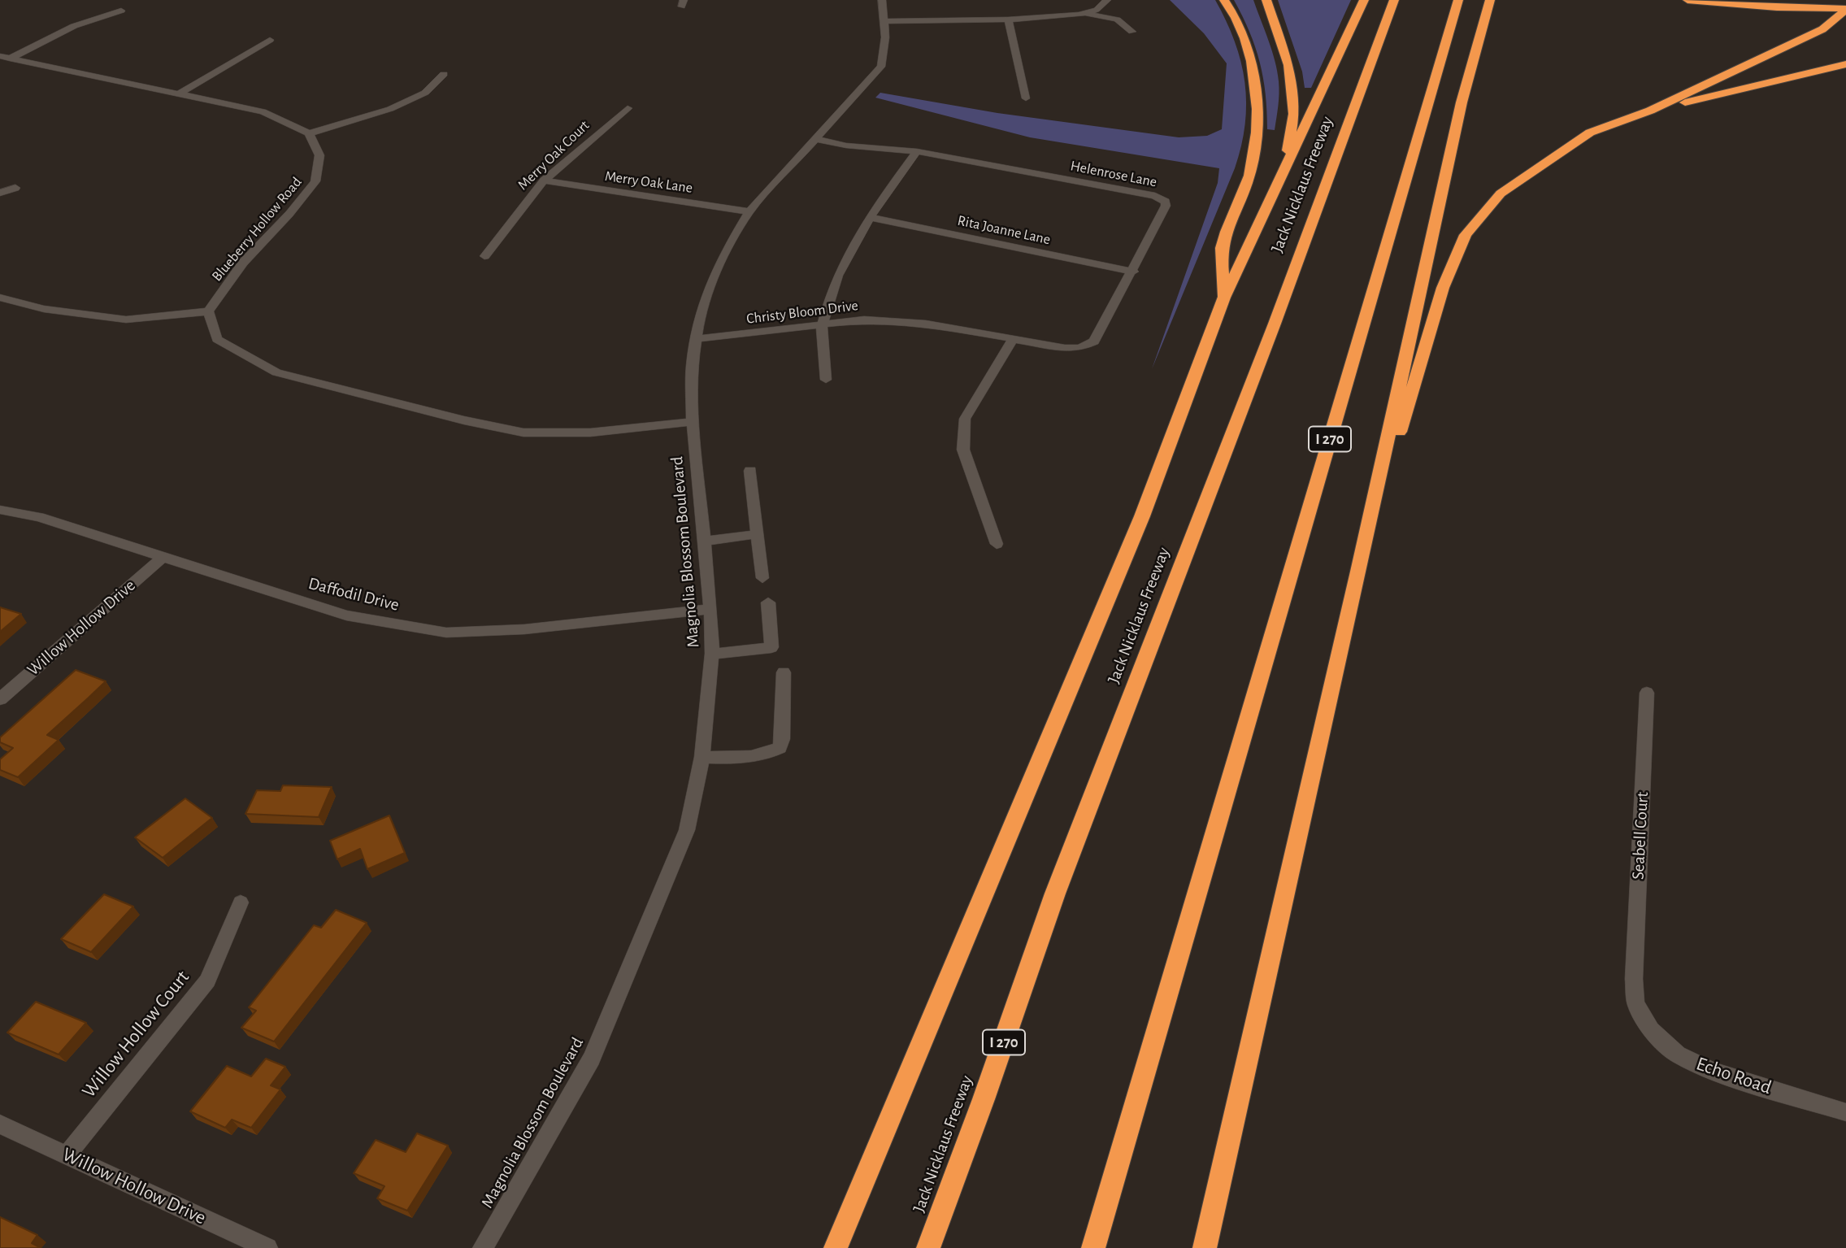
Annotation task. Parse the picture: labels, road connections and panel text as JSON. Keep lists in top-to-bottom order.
{
  "streets": {
    "highway": ["Jack Nicklaus Freeway", "I 270"],
    "street": [
      "Merry Oak Court",
      "Helenrose Lane",
      "Merry Oak Lane",
      "Blueberry Hollow Road",
      "Rita Joanne Lane",
      "Christy Bloom Drive",
      "Magnolia Blossom Boulevard",
      "Daffodil Drive",
      "Willow Hollow Drive",
      "Seabell Court",
      "Willow Hollow Court",
      "Echo Road"
    ]
  },
  "crossings": [
    ["Merry Oak Court", "Merry Oak Lane"],
    ["Helenrose Lane", "Rita Joanne Lane"],
    ["Helenrose Lane", "Christy Bloom Drive"],
    ["Helenrose Lane", "Magnolia Blossom Boulevard"],
    ["Merry Oak Lane", "Magnolia Blossom Boulevard"],
    ["Christy Bloom Drive", "Magnolia Blossom Boulevard"],
    ["Magnolia Blossom Boulevard", "Daffodil Drive"],
    ["Daffodil Drive", "Willow Hollow Drive"],
    ["Willow Hollow Drive", "Willow Hollow Court"],
    ["Seabell Court", "Echo Road"]
  ]
}
